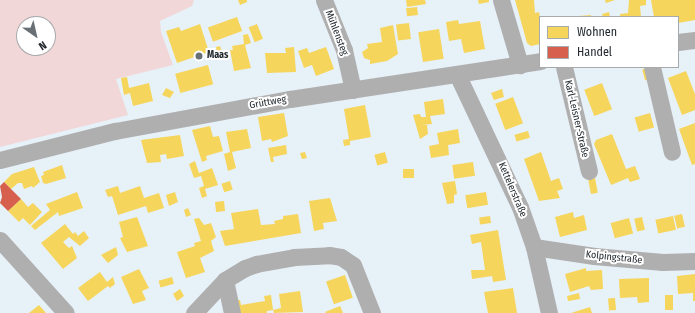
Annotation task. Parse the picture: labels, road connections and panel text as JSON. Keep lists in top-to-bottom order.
{
  "streets": {
    "street": [
      "Mühlensteg",
      "Grüttweg",
      "Karl-Leisner-Straße",
      "Kettelerstraße",
      "Kolpingstraße"
    ]
  },
  "crossings": [
    ["Mühlensteg", "Grüttweg"],
    ["Grüttweg", "Kettelerstraße"],
    ["Kettelerstraße", "Kolpingstraße"]
  ],
  "places": ["Maas"],
  "legend": ["Wohnen", "Handel"],
  "north": "bottom right"
}
